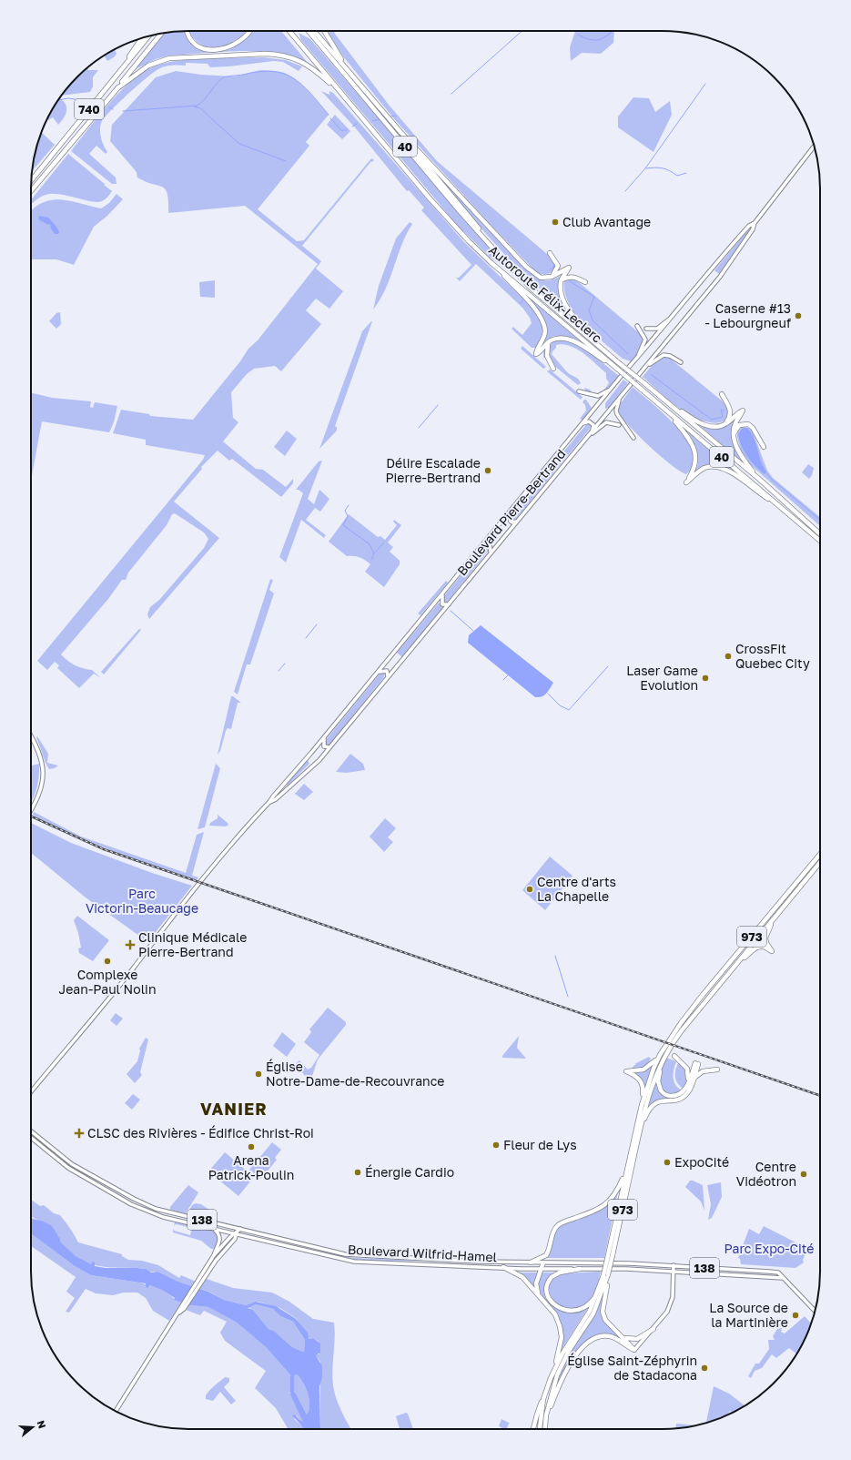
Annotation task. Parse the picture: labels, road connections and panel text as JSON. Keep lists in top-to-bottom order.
{
  "streets": {
    "highway": [
      "740",
      "40",
      "Autoroute Félix-Leclerc",
      "973"
    ],
    "main road": ["Boulevard Pierre-Bertrand", "138", "Boulevard Wilfrid-Hamel"]
  },
  "crossings": [
    ["138", "Boulevard Wilfrid-Hamel"]
  ],
  "districts": ["VANIER"],
  "parks": ["Parc Victorin-Beaucage", "Parc Expo-Cité"],
  "places": {
    "other": [
      "Club Avantage",
      "Caserne #13 - Lebourgneuf",
      "Délire Escalade Pierre-Bertrand",
      "CrossFit Quebec City",
      "Laser Game Evolution",
      "Centre d'arts La Chapelle",
      "Complexe Jean-Paul Nolin",
      "Église Notre-Dame-de-Recouvrance",
      "Fleur de Lys",
      "Arena Patrick-Poulin",
      "ExpoCité",
      "Énergie Cardio",
      "Centre Vidéotron",
      "La Source de la Martinière",
      "Église Saint-Zéphyrin de Stadacona"
    ],
    "health": ["Clinique Médicale Pierre-Bertrand", "CLSC des Rivières - Édifice Christ-Roi"]
  },
  "north": "right"
}
